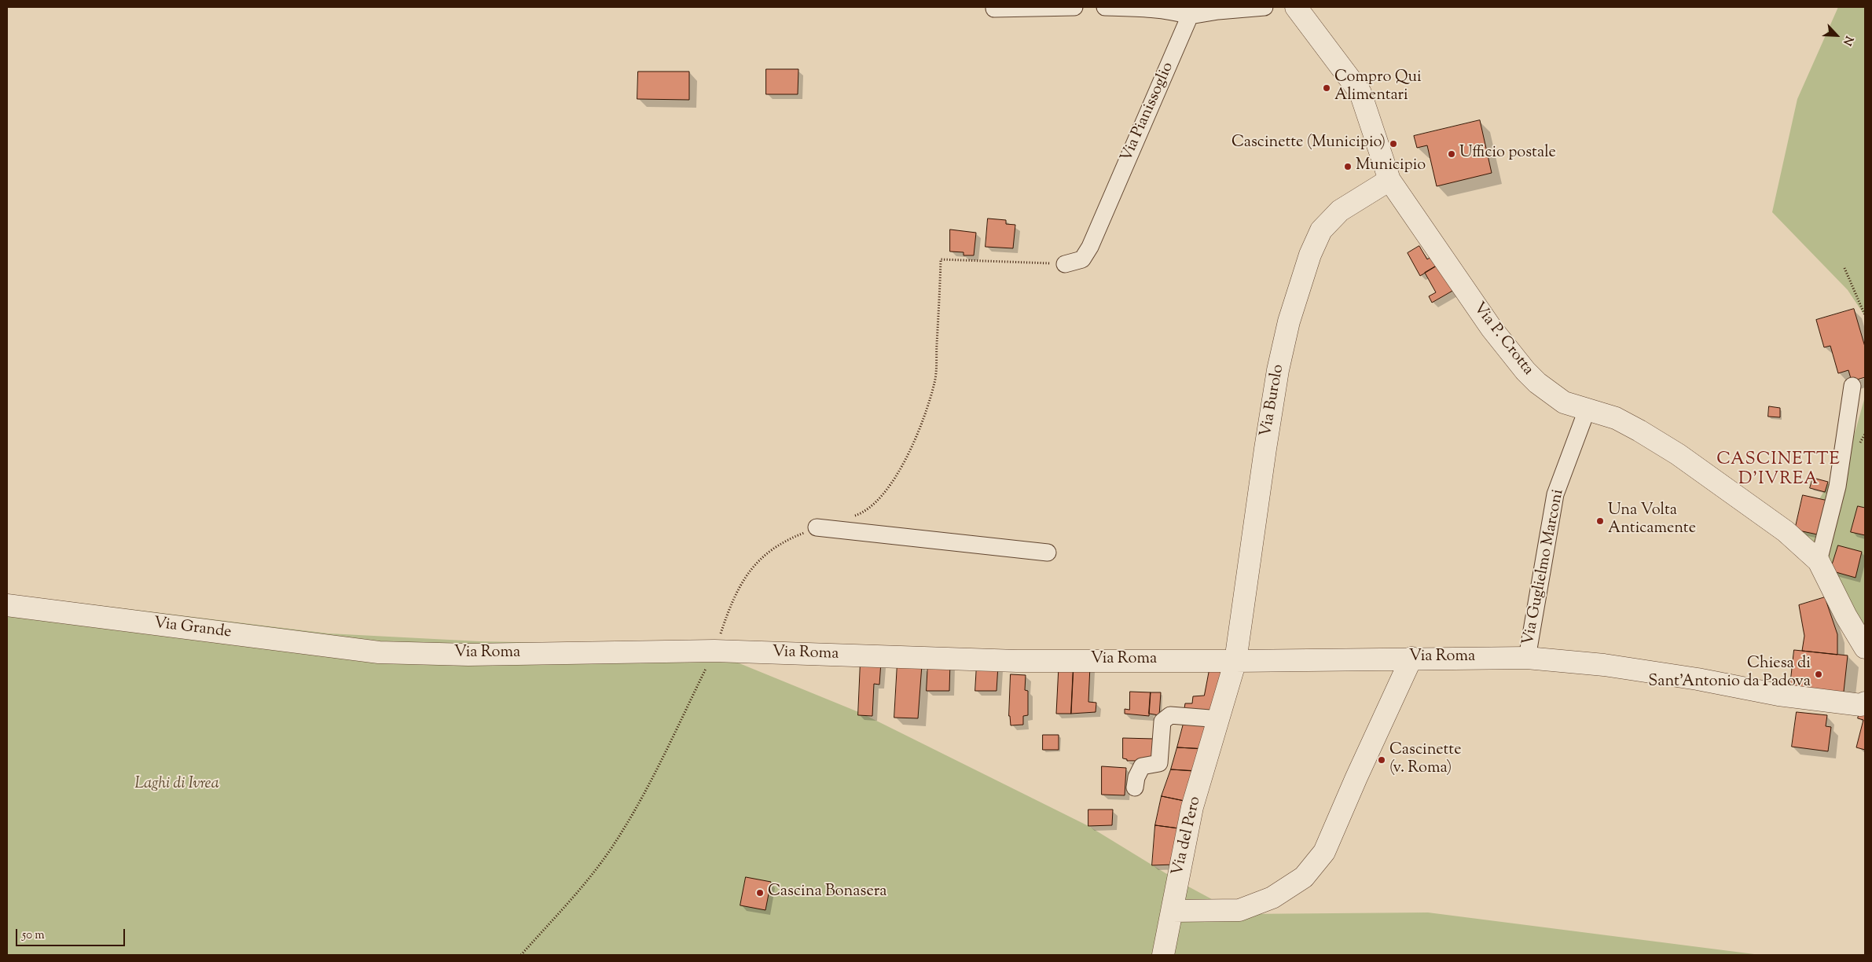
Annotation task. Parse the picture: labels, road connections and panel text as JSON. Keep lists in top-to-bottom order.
{
  "streets": {
    "street": [
      "Via Pianissoglio",
      "Via P. Crotta",
      "Via Burolo",
      "Via Guglielmo Marconi",
      "Via Grande",
      "Via Roma",
      "Via del Pero"
    ]
  },
  "crossings": [
    ["Via P. Crotta", "Via Burolo"],
    ["Via P. Crotta", "Via Guglielmo Marconi"],
    ["Via Burolo", "Via Roma"],
    ["Via Burolo", "Via del Pero"],
    ["Via Guglielmo Marconi", "Via Roma"],
    ["Via Grande", "Via Roma"],
    ["Via Roma", "Via del Pero"]
  ],
  "districts": ["CASCINETTE D'IVREA"],
  "parks": ["Laghi di Ivrea"],
  "places": [
    "Compro Qui Alimentari",
    "Cascinette (Municipio)",
    "Ufficio postale",
    "Municipio",
    "Una Volta Anticamente",
    "Chiesa di Sant'Antonio da Padova",
    "Cascinette (v. Roma)",
    "Cascina Bonasera"
  ],
  "scale_bar": "50 m",
  "north": "bottom right"
}
